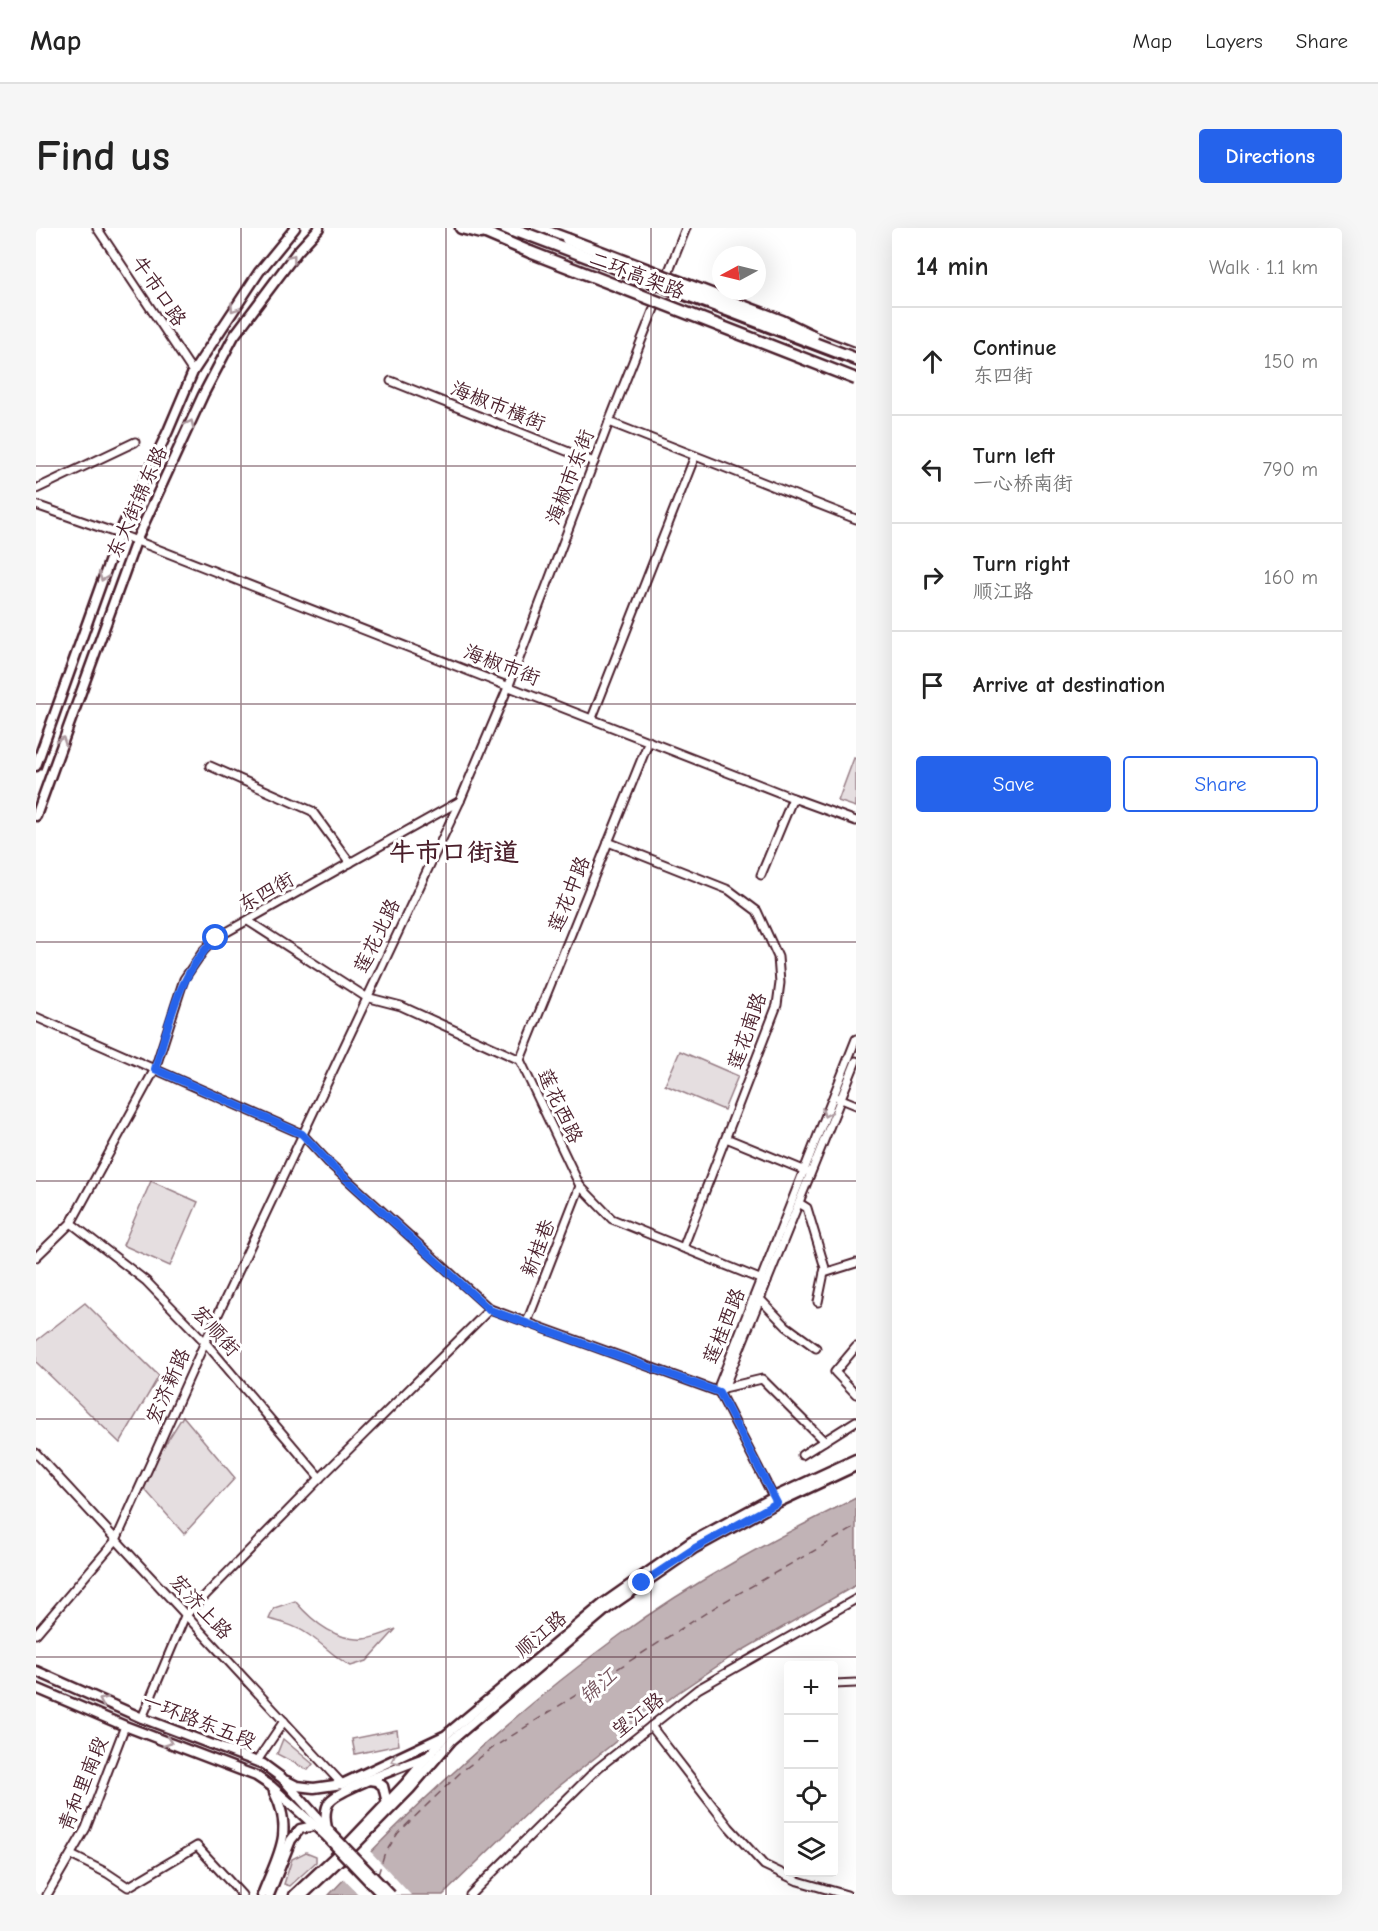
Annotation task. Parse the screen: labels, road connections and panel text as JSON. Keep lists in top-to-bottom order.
{
  "streets": {
    "highway": ["二环高架路"],
    "main road": ["东大街锦东路", "顺江路", "一环路东五段"],
    "street": [
      "牛市口路",
      "海椒市横街",
      "海椒市东街",
      "海椒市街",
      "东四街",
      "莲花中路",
      "莲花北路",
      "莲花南路",
      "莲花西路",
      "新桂巷",
      "莲桂西路",
      "宏顺街",
      "宏济新路",
      "宏济上路",
      "望江路",
      "青和里南段"
    ]
  },
  "crossings": [
    ["牛市口路", "东大街锦东路"],
    ["海椒市横街", "海椒市东街"],
    ["海椒市东街", "海椒市街"],
    ["海椒市东街", "莲花北路"],
    ["东大街锦东路", "海椒市街"],
    ["海椒市街", "莲花中路"],
    ["海椒市街", "莲花北路"],
    ["东四街", "莲花北路"],
    ["东四街", "莲花西路"],
    ["东四街", "宏顺街"],
    ["莲花中路", "莲花南路"],
    ["莲花中路", "莲花西路"],
    ["莲花北路", "莲花西路"],
    ["莲花北路", "宏济新路"],
    ["莲花南路", "莲花西路"],
    ["莲花西路", "新桂巷"],
    ["莲花西路", "莲桂西路"],
    ["宏顺街", "宏济新路"],
    ["宏济新路", "宏济上路"],
    ["一环路东五段", "青和里南段"]
  ],
  "districts": ["牛市口街道"],
  "water": ["锦江"],
  "north": "left",
  "page": {
    "header": "Map",
    "nav": ["Map", "Layers", "Share"],
    "buttons": [
      "Directions",
      ["Save", "Share"]
    ],
    "title": "Find us",
    "heading": ["14 min", "Walk · 1.1 km"],
    "list": [
      ["Continue", "东四街", "150 m"],
      ["Turn left", "一心桥南街", "790 m"],
      ["Turn right", "顺江路", "160 m"],
      "Arrive at destination"
    ],
    "map_buttons": ["+", "−"]
  }
}
